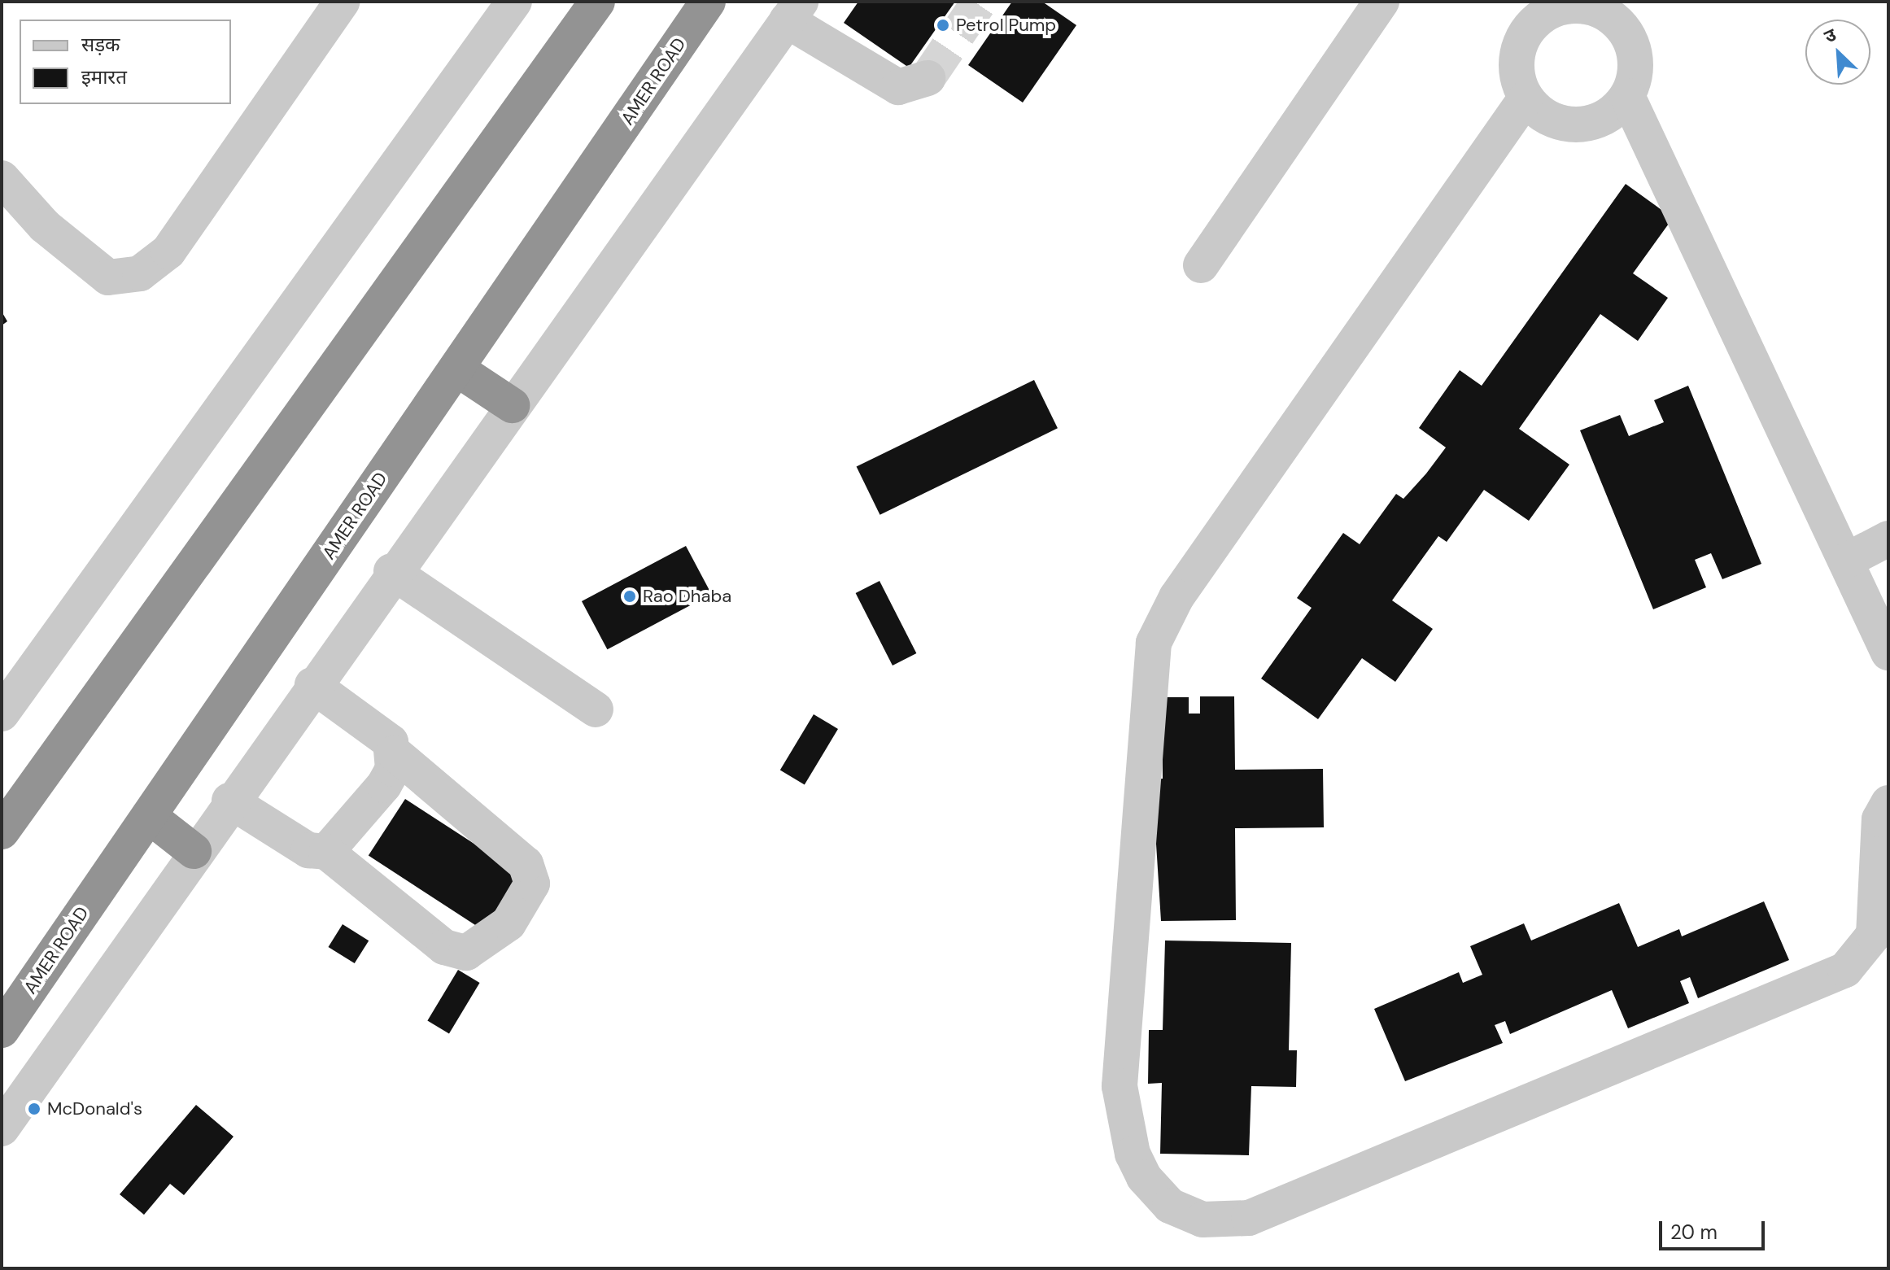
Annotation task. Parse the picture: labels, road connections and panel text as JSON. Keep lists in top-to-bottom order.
{
  "streets": {
    "highway": ["AMER ROAD"]
  },
  "places": ["Petrol Pump", "Rao Dhaba", "McDonald's"],
  "legend": ["सड़क", "इमारत"],
  "scale_bar": "20 m",
  "north": "top left"
}
